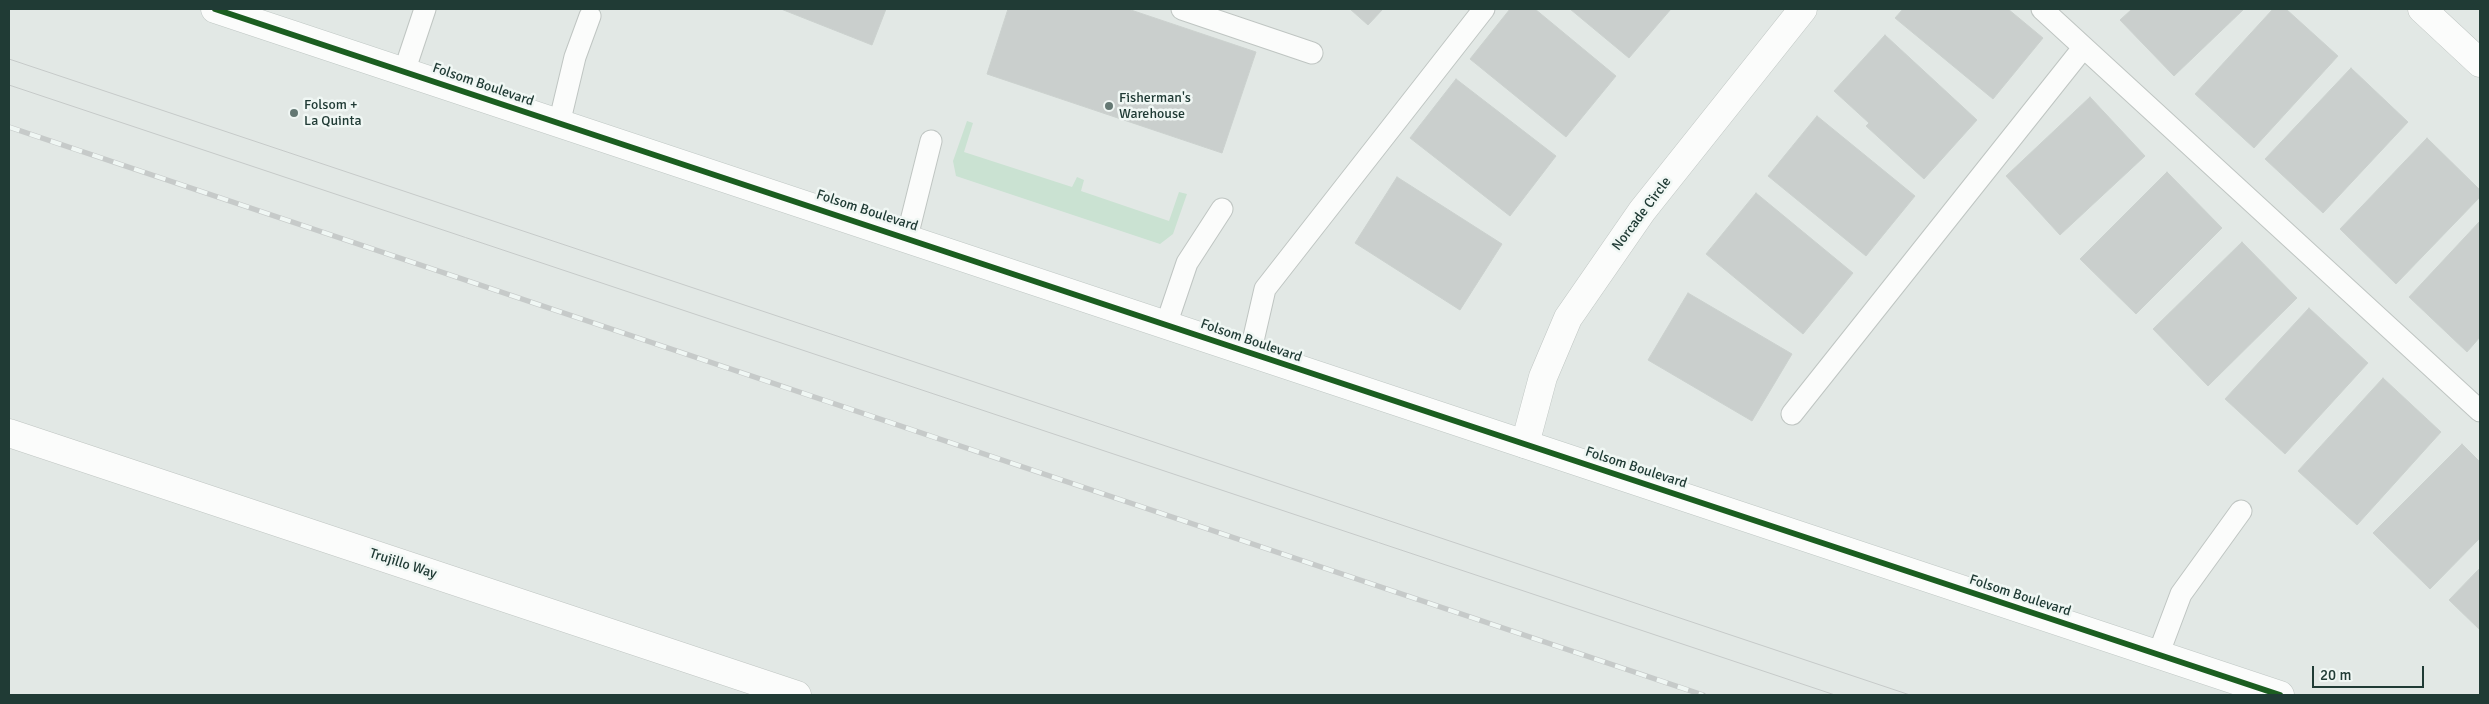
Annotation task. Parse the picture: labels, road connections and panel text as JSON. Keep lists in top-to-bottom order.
{
  "streets": {
    "main road": ["Folsom Boulevard", "Norcade Circle", "Trujillo Way"]
  },
  "crossings": [
    ["Folsom Boulevard", "Norcade Circle"]
  ],
  "places": ["Fisherman's Warehouse", "Folsom + La Quinta"],
  "scale_bar": "20 m"
}
